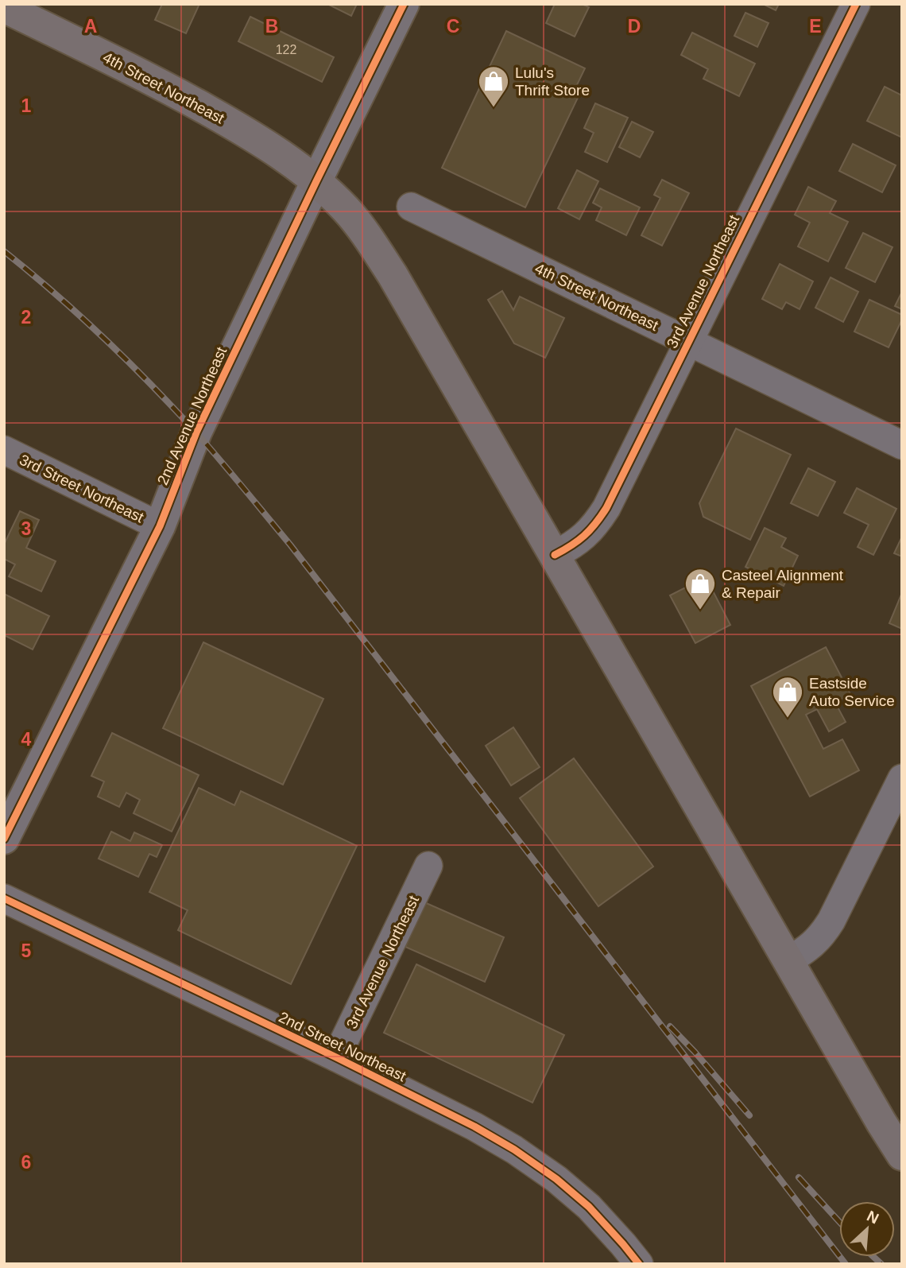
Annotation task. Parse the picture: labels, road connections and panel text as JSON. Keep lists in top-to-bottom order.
{
  "streets": {
    "main road": ["4th Street Northeast"],
    "street": [
      "3rd Avenue Northeast",
      "2nd Avenue Northeast",
      "3rd Street Northeast",
      "2nd Street Northeast"
    ]
  },
  "crossings": [
    ["4th Street Northeast", "3rd Avenue Northeast"],
    ["4th Street Northeast", "2nd Avenue Northeast"],
    ["3rd Avenue Northeast", "2nd Street Northeast"],
    ["2nd Avenue Northeast", "3rd Street Northeast"]
  ],
  "places": {
    "shop": ["Lulu's Thrift Store", "Casteel Alignment & Repair", "Eastside Auto Service"]
  },
  "house_numbers": ["122"],
  "north": "top right",
  "grid": {
    "columns": [
      "A",
      "B",
      "C",
      "D",
      "E"
    ],
    "rows": [
      "1",
      "2",
      "3",
      "4",
      "5",
      "6"
    ]
  }
}
